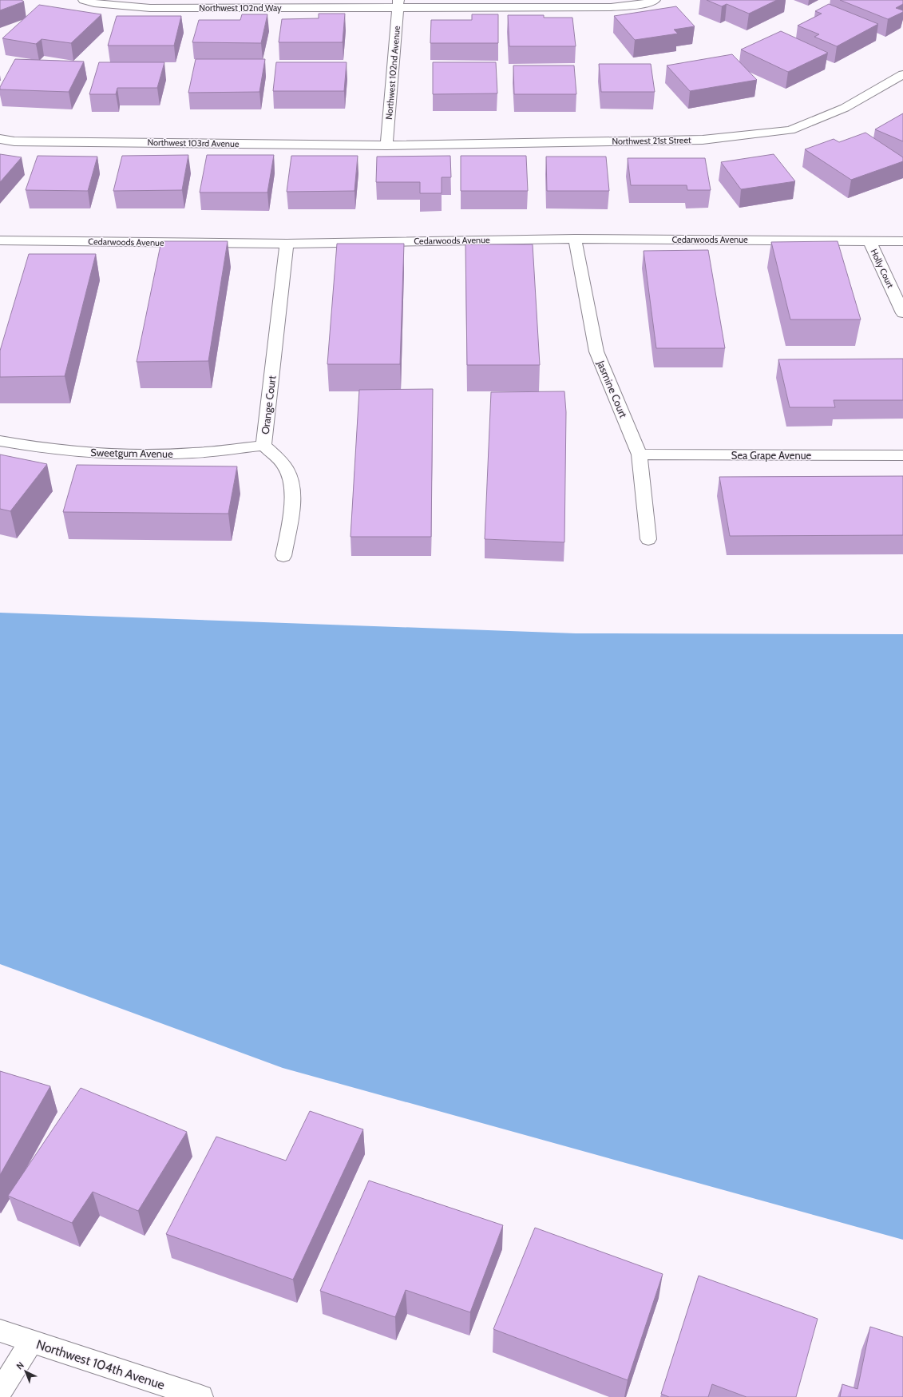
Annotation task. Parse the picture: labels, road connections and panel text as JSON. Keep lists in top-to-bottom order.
{
  "streets": {
    "street": [
      "Northwest 102nd Way",
      "Northwest 102nd Avenue",
      "Northwest 21st Street",
      "Northwest 103rd Avenue",
      "Cedarwoods Avenue",
      "Holly Court",
      "Jasmine Court",
      "Orange Court",
      "Sweetgum Avenue",
      "Sea Grape Avenue",
      "Northwest 104th Avenue"
    ]
  },
  "crossings": [
    ["Northwest 102nd Way", "Northwest 102nd Avenue"],
    ["Northwest 102nd Avenue", "Northwest 21st Street"],
    ["Northwest 102nd Avenue", "Northwest 103rd Avenue"],
    ["Northwest 21st Street", "Northwest 103rd Avenue"],
    ["Cedarwoods Avenue", "Holly Court"],
    ["Cedarwoods Avenue", "Jasmine Court"],
    ["Cedarwoods Avenue", "Orange Court"],
    ["Jasmine Court", "Sea Grape Avenue"],
    ["Orange Court", "Sweetgum Avenue"]
  ],
  "north": "top left"
}
